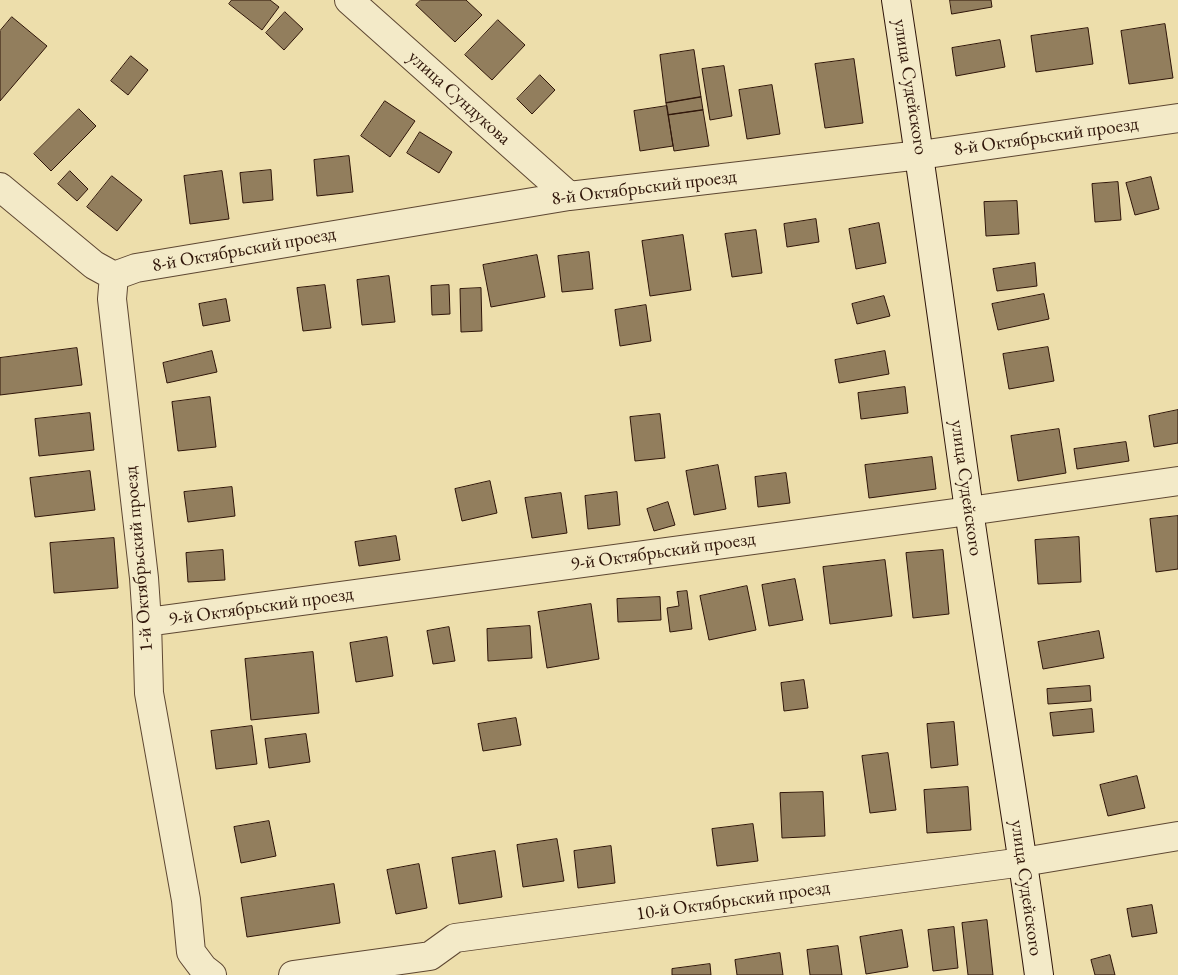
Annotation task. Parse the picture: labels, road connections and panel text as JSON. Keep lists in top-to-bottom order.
{
  "streets": {
    "street": [
      "улица Судейского",
      "улица Сундукова",
      "8-й Октябрьский проезд",
      "9-й Октябрьский проезд",
      "1-й Октябрьский проезд",
      "10-й Октябрьский проезд"
    ]
  },
  "crossings": [
    ["улица Судейского", "8-й Октябрьский проезд"],
    ["улица Судейского", "9-й Октябрьский проезд"],
    ["улица Судейского", "10-й Октябрьский проезд"],
    ["улица Сундукова", "8-й Октябрьский проезд"],
    ["8-й Октябрьский проезд", "1-й Октябрьский проезд"],
    ["9-й Октябрьский проезд", "1-й Октябрьский проезд"]
  ]
}
